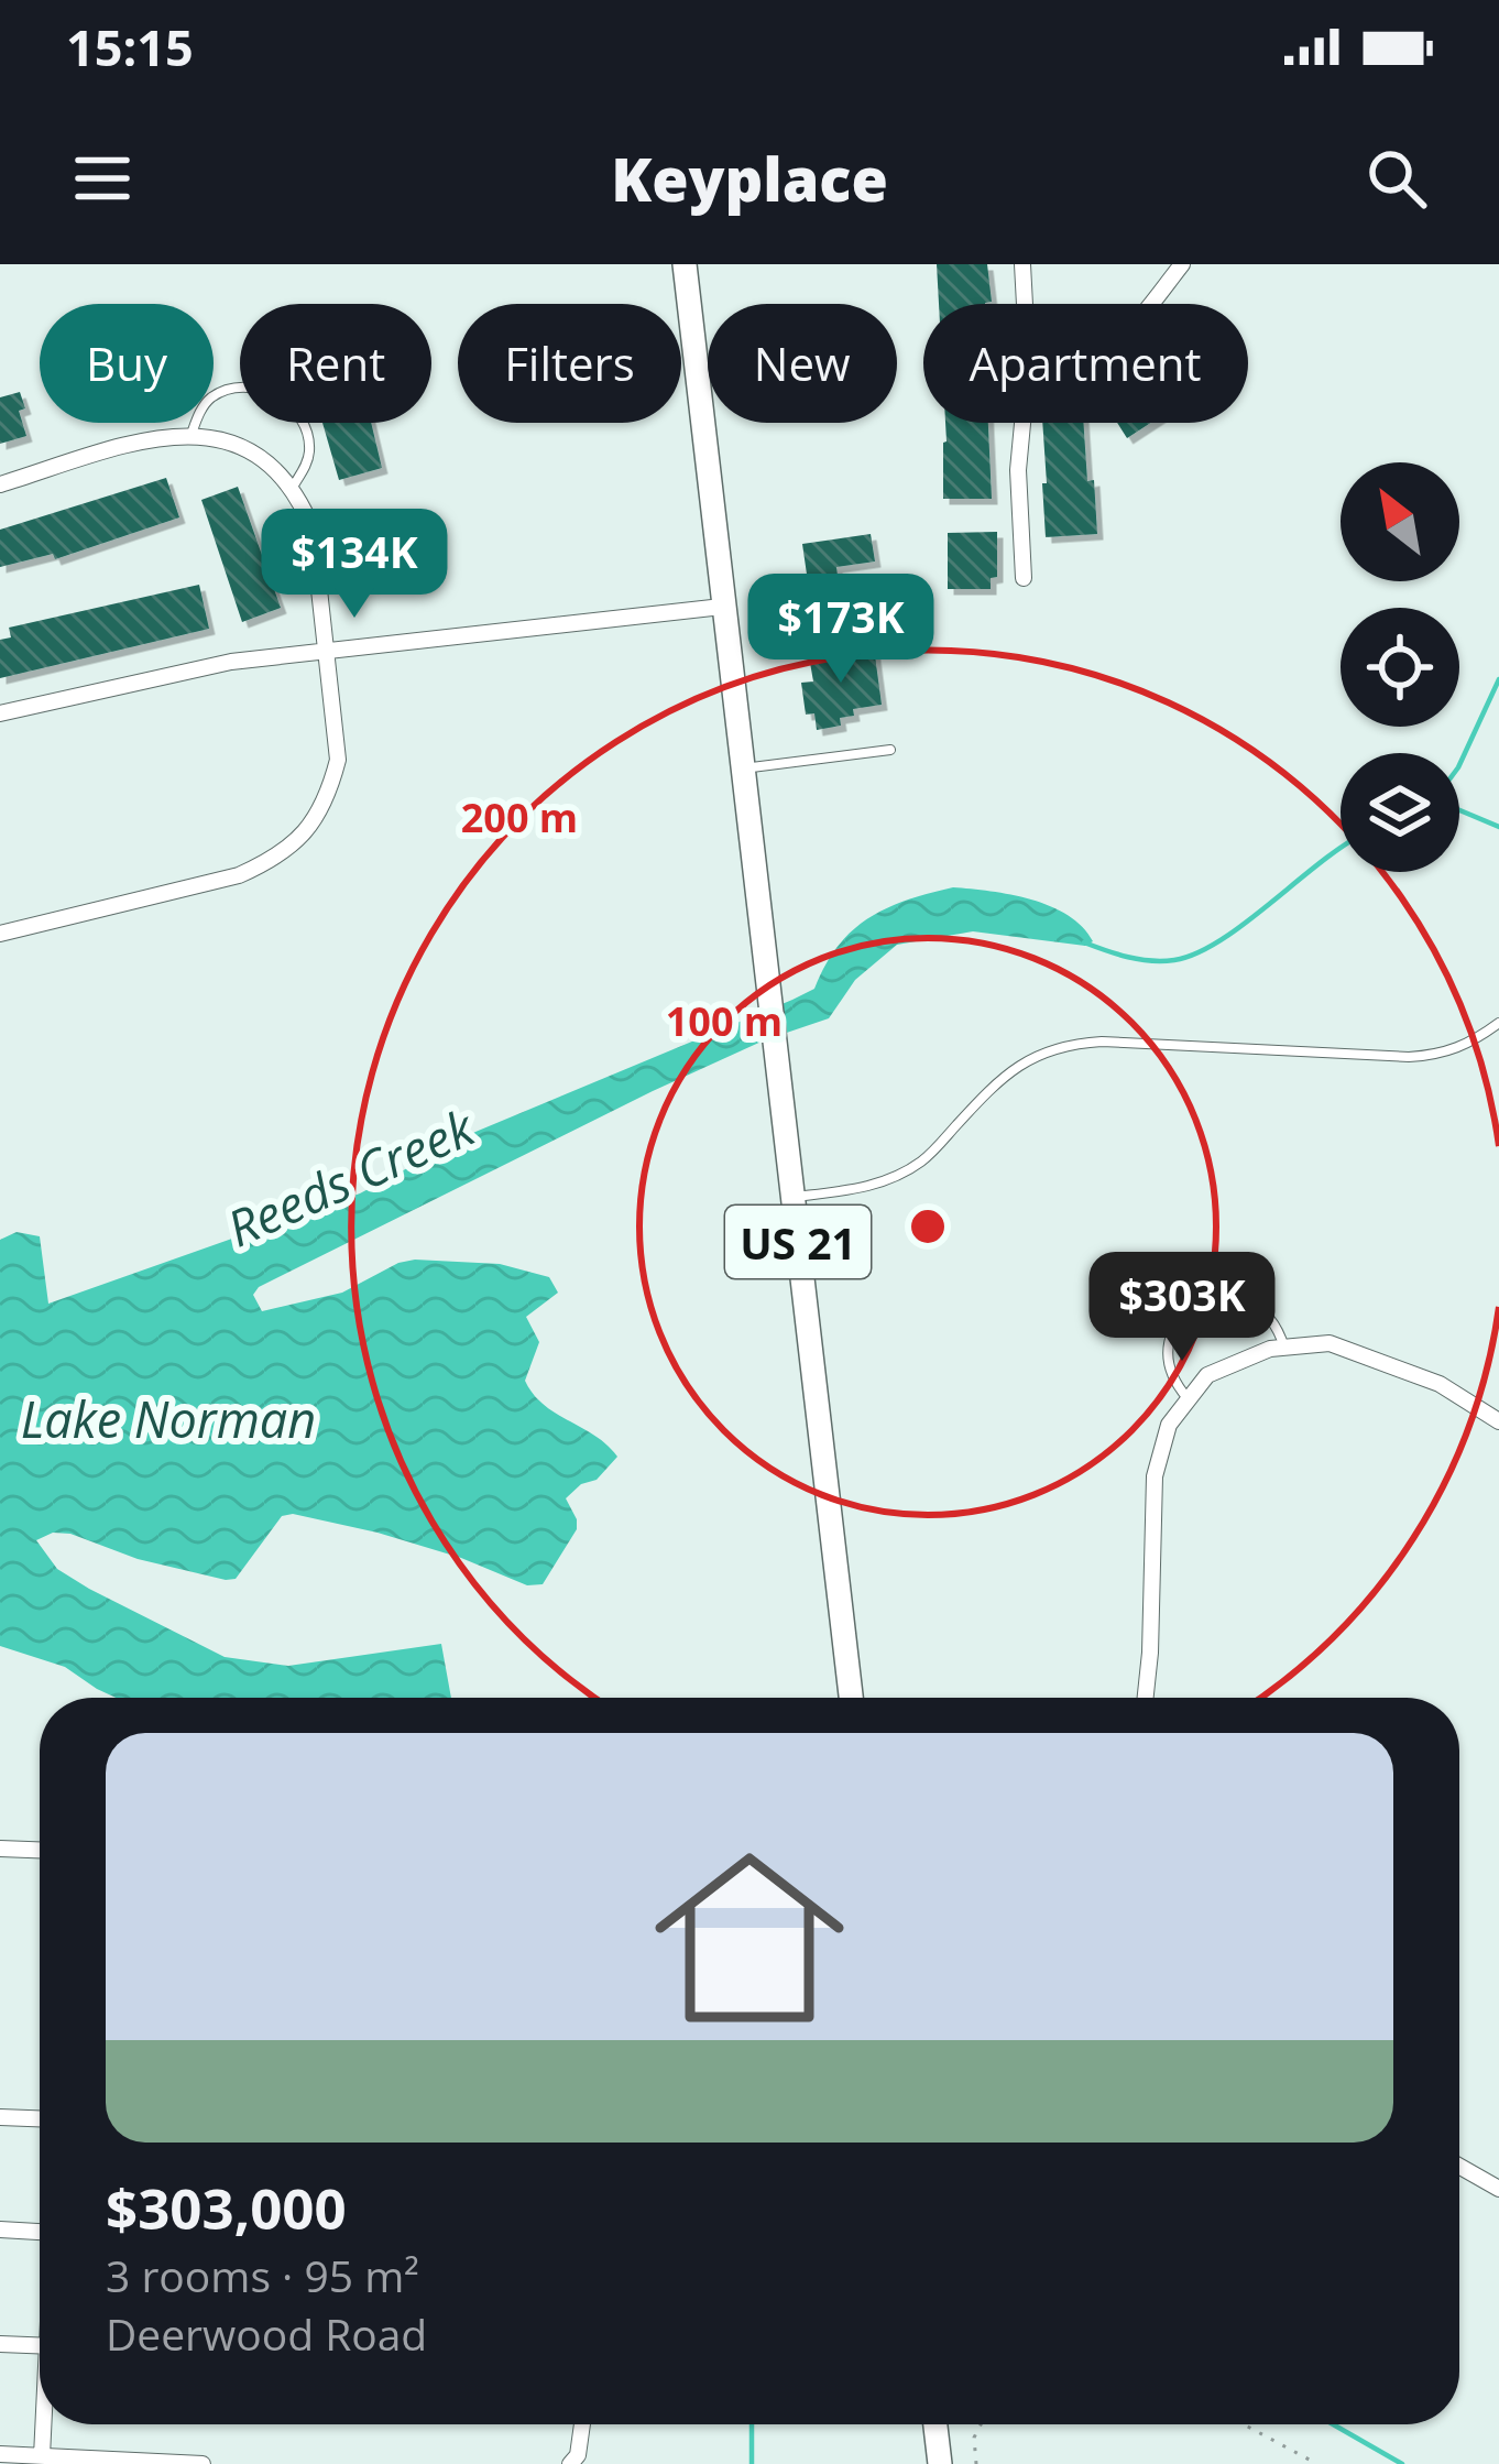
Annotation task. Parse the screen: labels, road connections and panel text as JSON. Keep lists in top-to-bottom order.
{
  "streets": {
    "main road": ["US 21"]
  },
  "water": ["Reeds Creek", "Lake Norman"],
  "north": "top left",
  "page": {
    "status": "15:15",
    "header": "Keyplace",
    "chip": [
      "Buy",
      "Rent",
      "Filters",
      "New",
      "Apartment"
    ],
    "price": ["$134K", "$173K", "$303K"],
    "list": [
      {
        "name": "$303,000",
        "note": "3 rooms · 95 m² · Deerwood Road"
      }
    ]
  },
  "rings": ["200 m", "100 m"]
}
